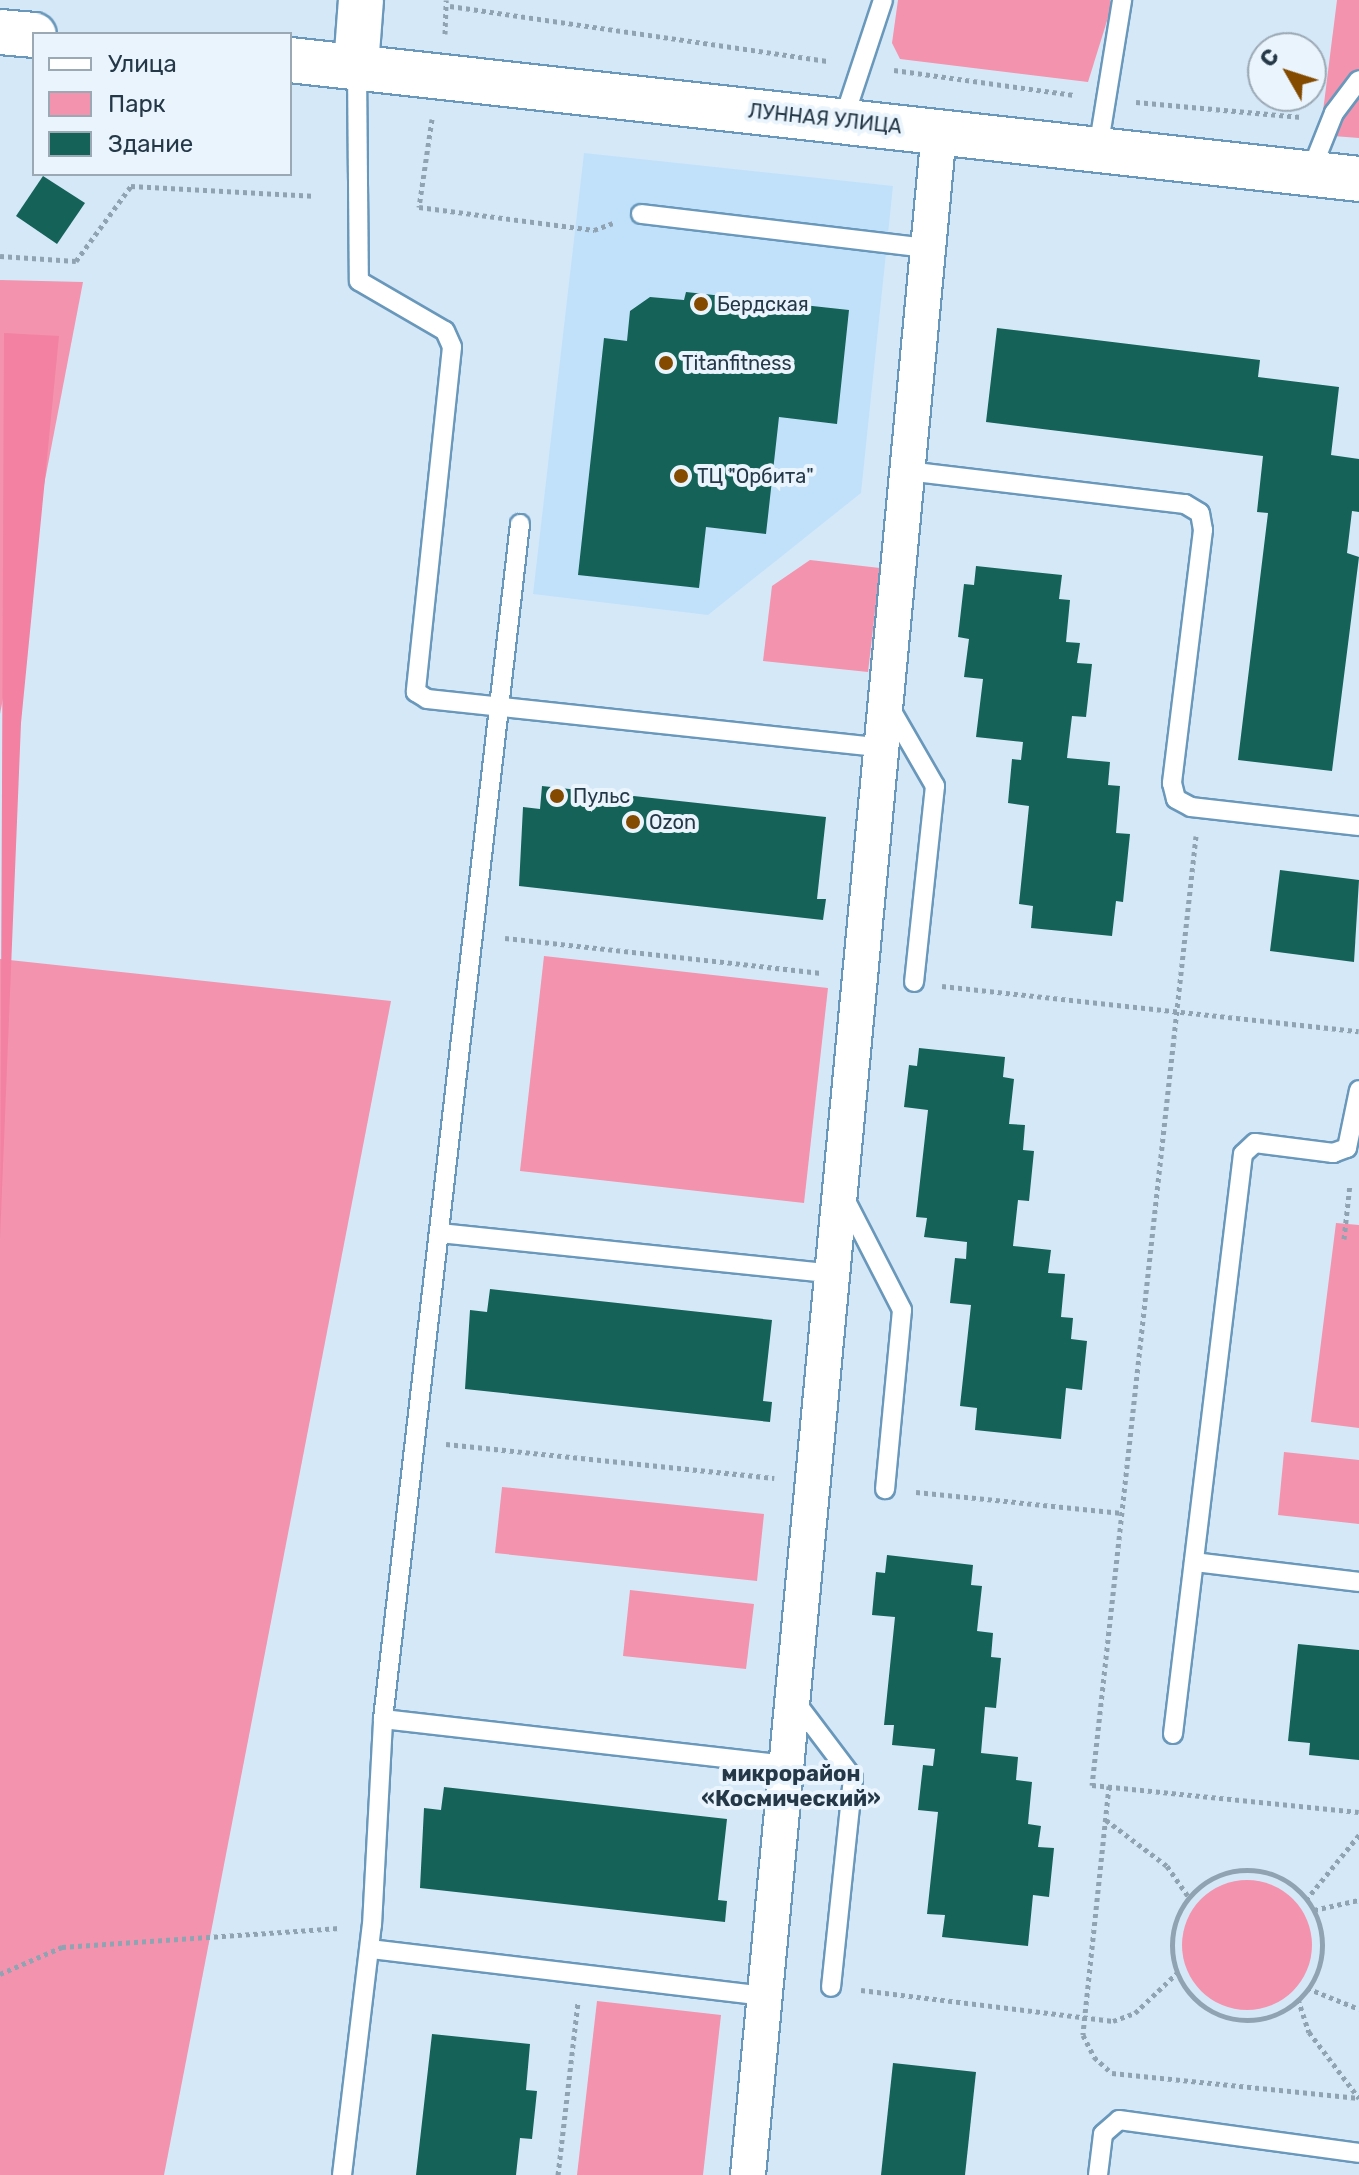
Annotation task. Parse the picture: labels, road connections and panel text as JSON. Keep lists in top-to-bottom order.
{
  "streets": {
    "street": ["ЛУННАЯ УЛИЦА"]
  },
  "districts": ["микрорайон «Космический»"],
  "places": [
    "Бердская",
    "Titanfitness",
    "ТЦ \"Орбита\"",
    "Пульс",
    "Ozon"
  ],
  "legend": ["Улица", "Парк", "Здание"],
  "north": "top left"
}
